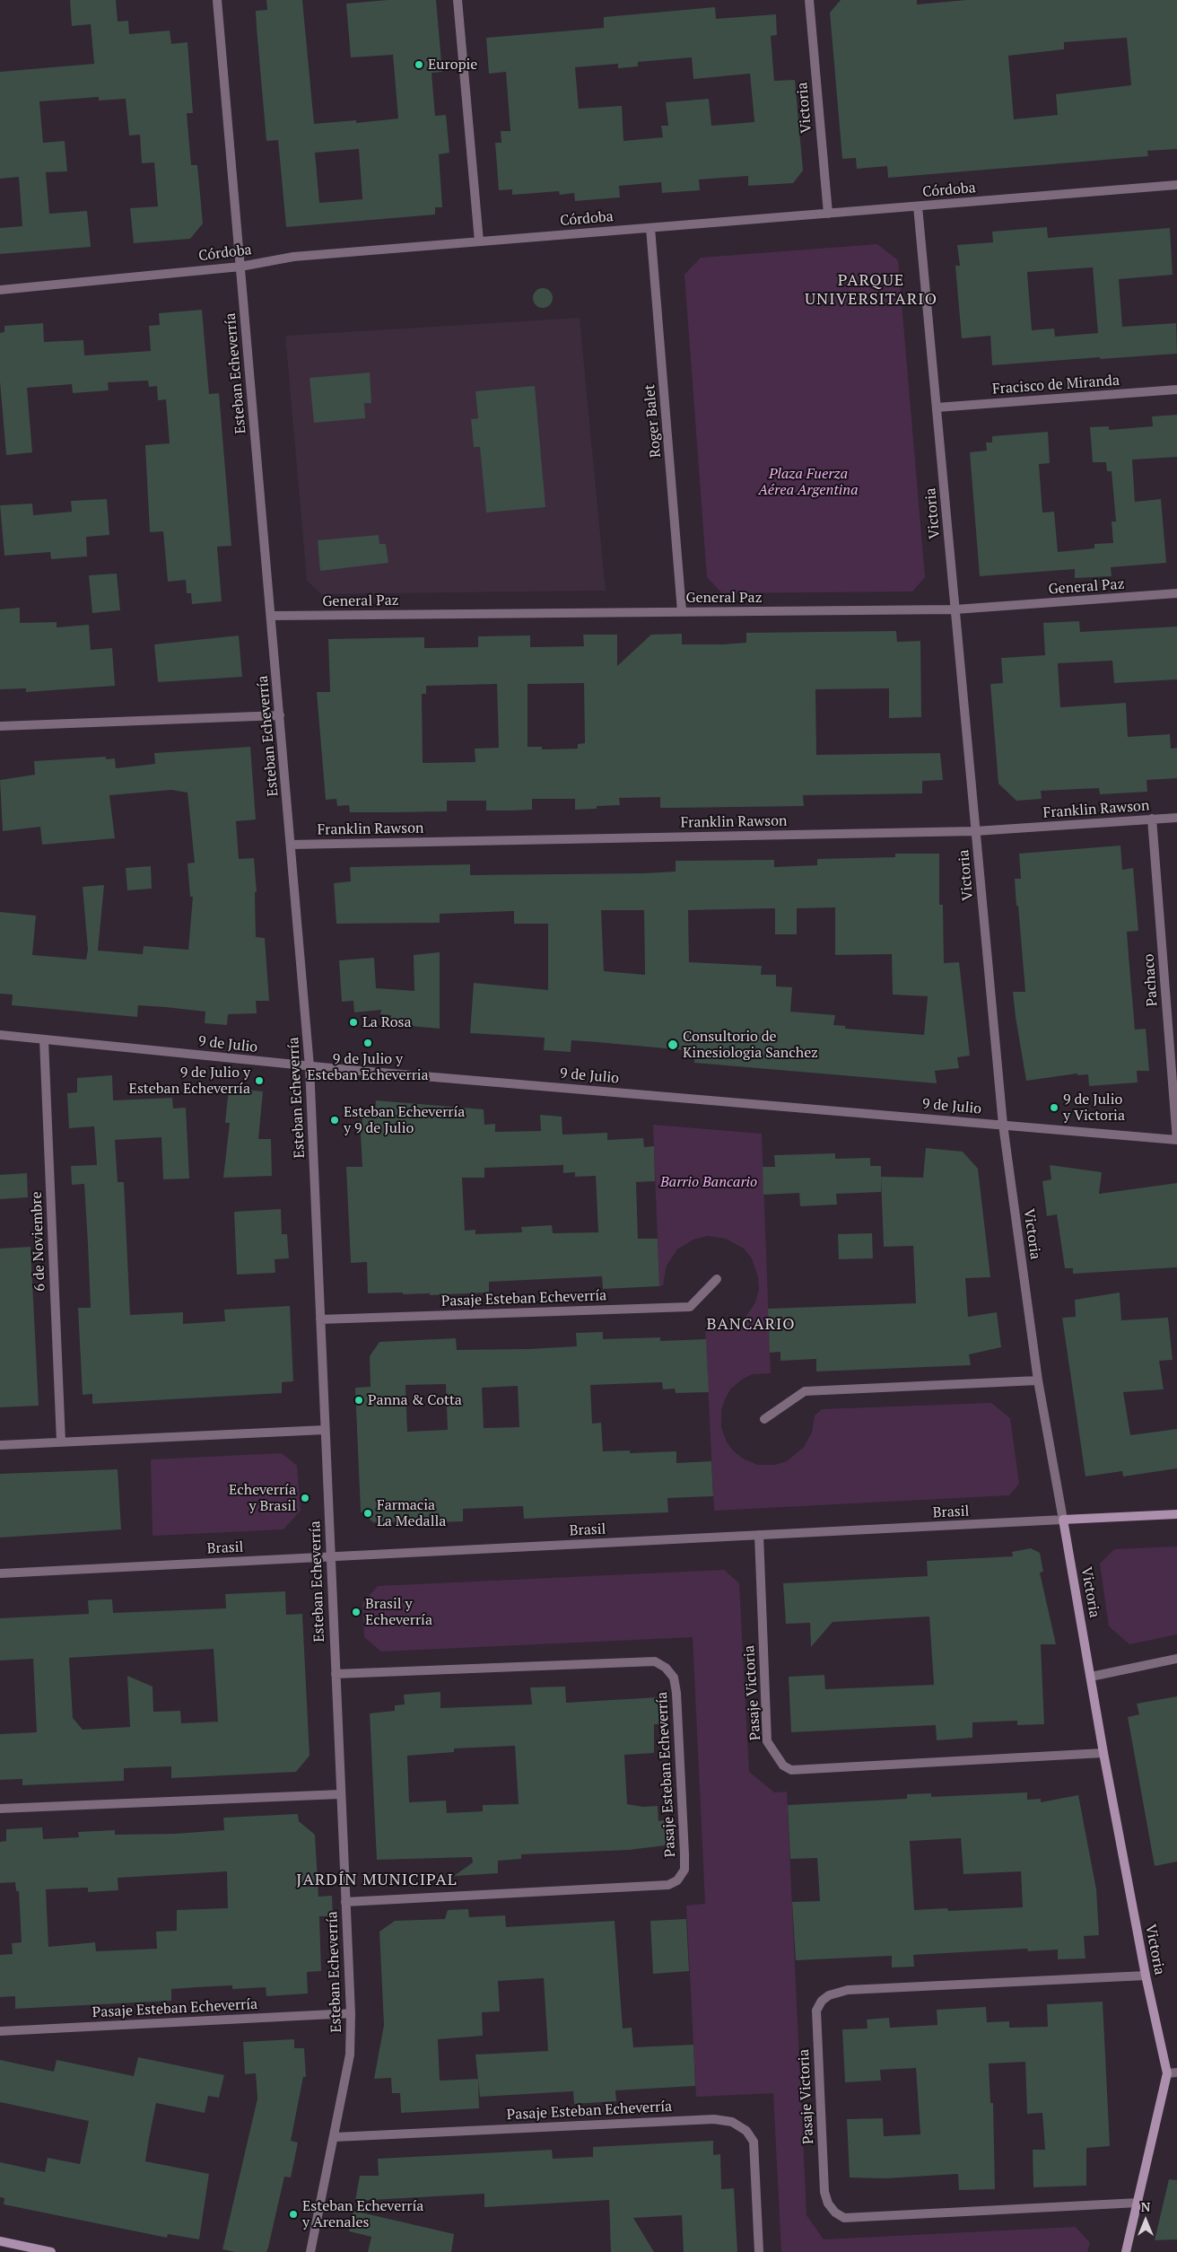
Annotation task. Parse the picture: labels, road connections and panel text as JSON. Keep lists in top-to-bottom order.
{
  "streets": {
    "street": [
      "Victoria",
      "Córdoba",
      "Esteban Echeverría",
      "Fracisco de Miranda",
      "Roger Balet",
      "General Paz",
      "Franklin Rawson",
      "Pachaco",
      "9 de Julio",
      "6 de Noviembre",
      "Pasaje Esteban Echeverría",
      "Brasil",
      "Pasaje Victoria"
    ]
  },
  "crossings": [
    ["Victoria", "Córdoba"],
    ["Victoria", "Fracisco de Miranda"],
    ["Victoria", "General Paz"],
    ["Victoria", "Franklin Rawson"],
    ["Victoria", "9 de Julio"],
    ["Victoria", "Brasil"],
    ["Victoria", "Pasaje Victoria"],
    ["Córdoba", "Esteban Echeverría"],
    ["Córdoba", "Roger Balet"],
    ["Esteban Echeverría", "General Paz"],
    ["Esteban Echeverría", "Franklin Rawson"],
    ["Esteban Echeverría", "9 de Julio"],
    ["Esteban Echeverría", "Pasaje Esteban Echeverría"],
    ["Esteban Echeverría", "Brasil"],
    ["Roger Balet", "General Paz"],
    ["Franklin Rawson", "Pachaco"],
    ["Pachaco", "9 de Julio"],
    ["9 de Julio", "6 de Noviembre"],
    ["Brasil", "Pasaje Victoria"]
  ],
  "districts": ["PARQUE UNIVERSITARIO", "BANCARIO", "JARDÍN MUNICIPAL"],
  "parks": ["Plaza Fuerza Aérea Argentina", "Barrio Bancario"],
  "places": [
    "Europie",
    "La Rosa",
    "9 de Julio y Esteban Echeverria",
    "Consultorio de Kinesiologia Sanchez",
    "9 de Julio y Esteban Echeverría",
    "9 de Julio y Victoria",
    "Esteban Echeverría y 9 de Julio",
    "Panna & Cotta",
    "Echeverría y Brasil",
    "Farmacia La Medalla",
    "Brasil y Echeverría",
    "Esteban Echeverría y Arenales"
  ],
  "north": "top"
}
